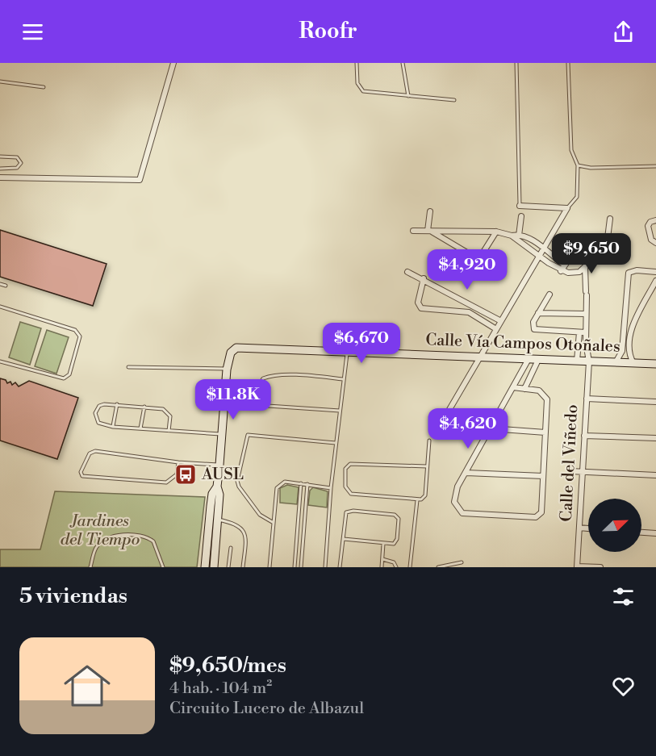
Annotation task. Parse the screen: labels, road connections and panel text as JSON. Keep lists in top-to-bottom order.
{
  "streets": {
    "street": ["Calle Vía Campos Otoñales", "Calle del Viñedo"]
  },
  "crossings": [
    ["Calle Vía Campos Otoñales", "Calle del Viñedo"]
  ],
  "parks": ["Jardines del Tiempo"],
  "places": {
    "bus stop": ["AUSL"]
  },
  "north": "top right",
  "page": {
    "header": "Roofr",
    "price": [
      "$9,650",
      "$4,920",
      "$6,670",
      "$11.8K",
      "$4,620"
    ],
    "heading": "5 viviendas",
    "list": [
      {
        "name": "$9,650/mes",
        "note": "4 hab. · 104 m² · Circuito Lucero de Albazul"
      }
    ]
  }
}
